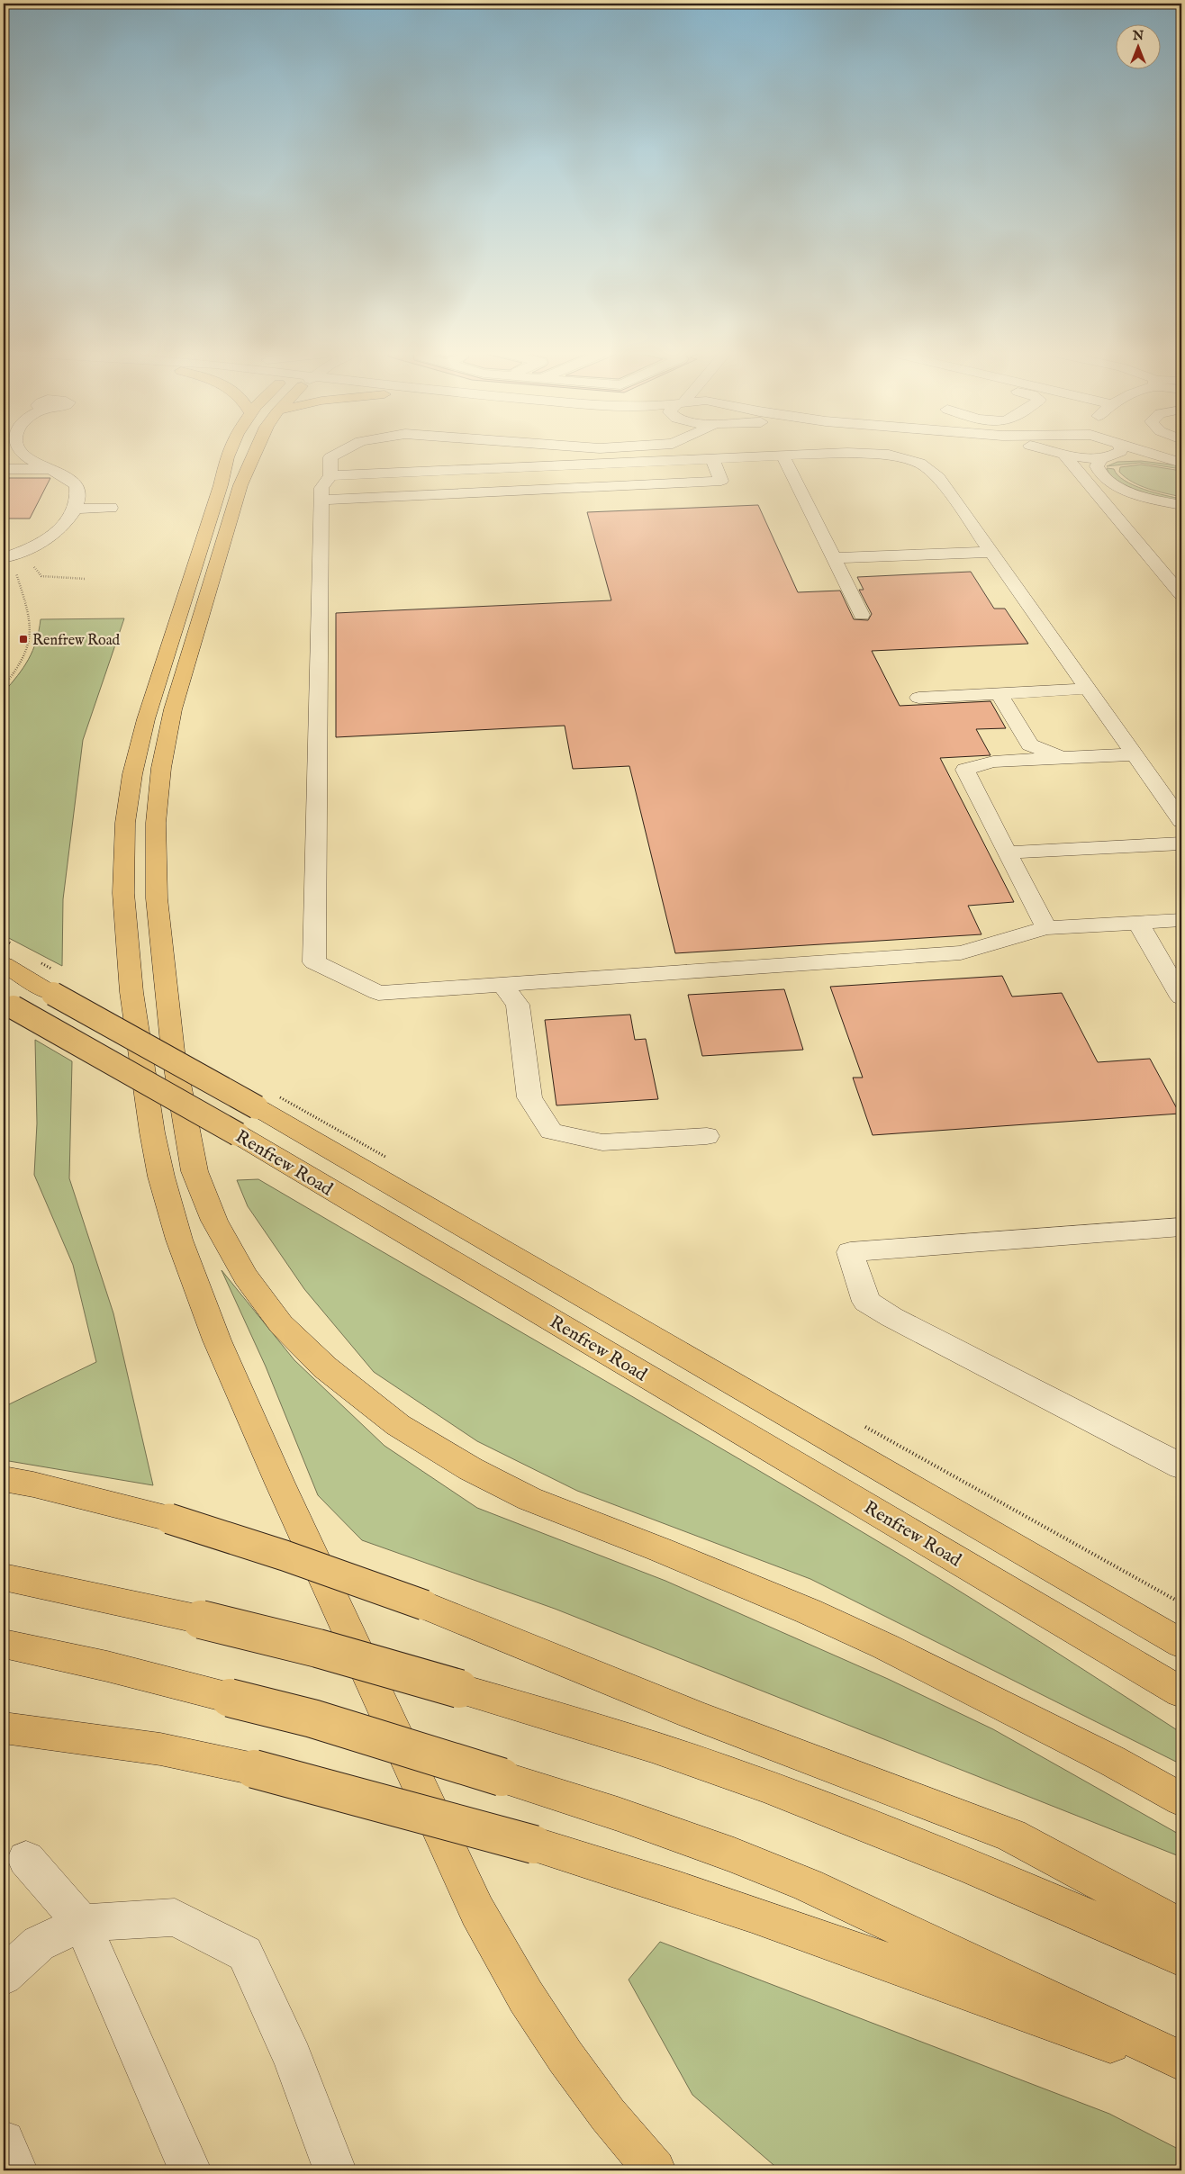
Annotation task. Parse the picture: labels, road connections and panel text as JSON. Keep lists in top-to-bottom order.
{
  "streets": {
    "main road": ["Renfrew Road"]
  },
  "places": {
    "transit": ["Renfrew Road"]
  },
  "north": "top"
}
